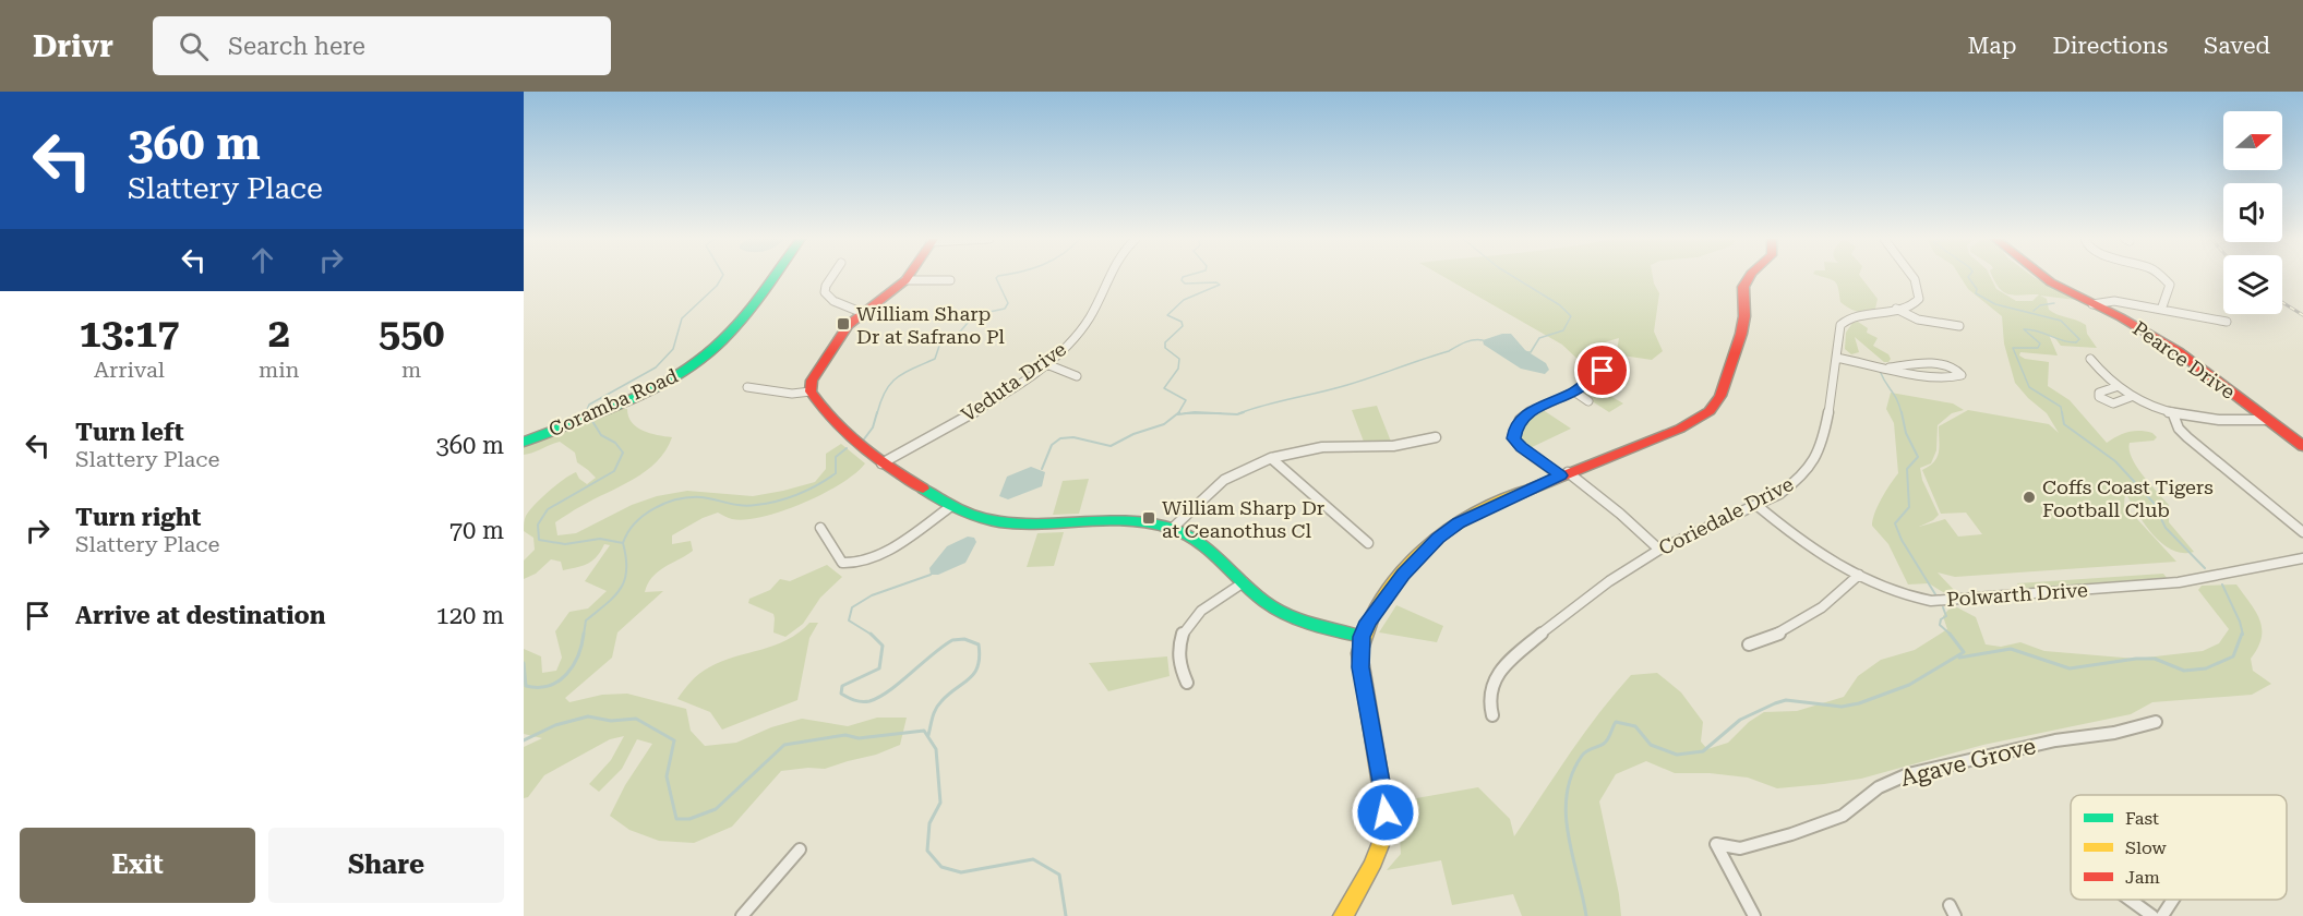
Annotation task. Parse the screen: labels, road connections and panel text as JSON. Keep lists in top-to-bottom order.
{
  "streets": {
    "street": [
      "Pearce Drive",
      "Veduta Drive",
      "Coramba Road",
      "Coriedale Drive",
      "Polwarth Drive",
      "Agave Grove"
    ]
  },
  "crossings": [
    ["Coriedale Drive", "Polwarth Drive"]
  ],
  "places": {
    "transit": ["William Sharp Dr at Safrano Pl", "William Sharp Dr at Ceanothus Cl"],
    "other": ["Coffs Coast Tigers Football Club"]
  },
  "legend": ["Fast", "Slow", "Jam"],
  "north": "right",
  "page": {
    "header": "Drivr",
    "search": "Search here",
    "nav": ["Map", "Directions", "Saved"],
    "turn": ["360 m", "Slattery Place"],
    "eta": [
      "13:17",
      "Arrival",
      "2",
      "min",
      "550",
      "m"
    ],
    "list": [
      {
        "name": "Turn left",
        "note": "Slattery Place",
        "value": "360 m"
      },
      {
        "name": "Turn right",
        "note": "Slattery Place",
        "value": "70 m"
      },
      {
        "name": "Arrive at destination",
        "value": "120 m"
      }
    ],
    "buttons": ["Exit", "Share"]
  }
}
